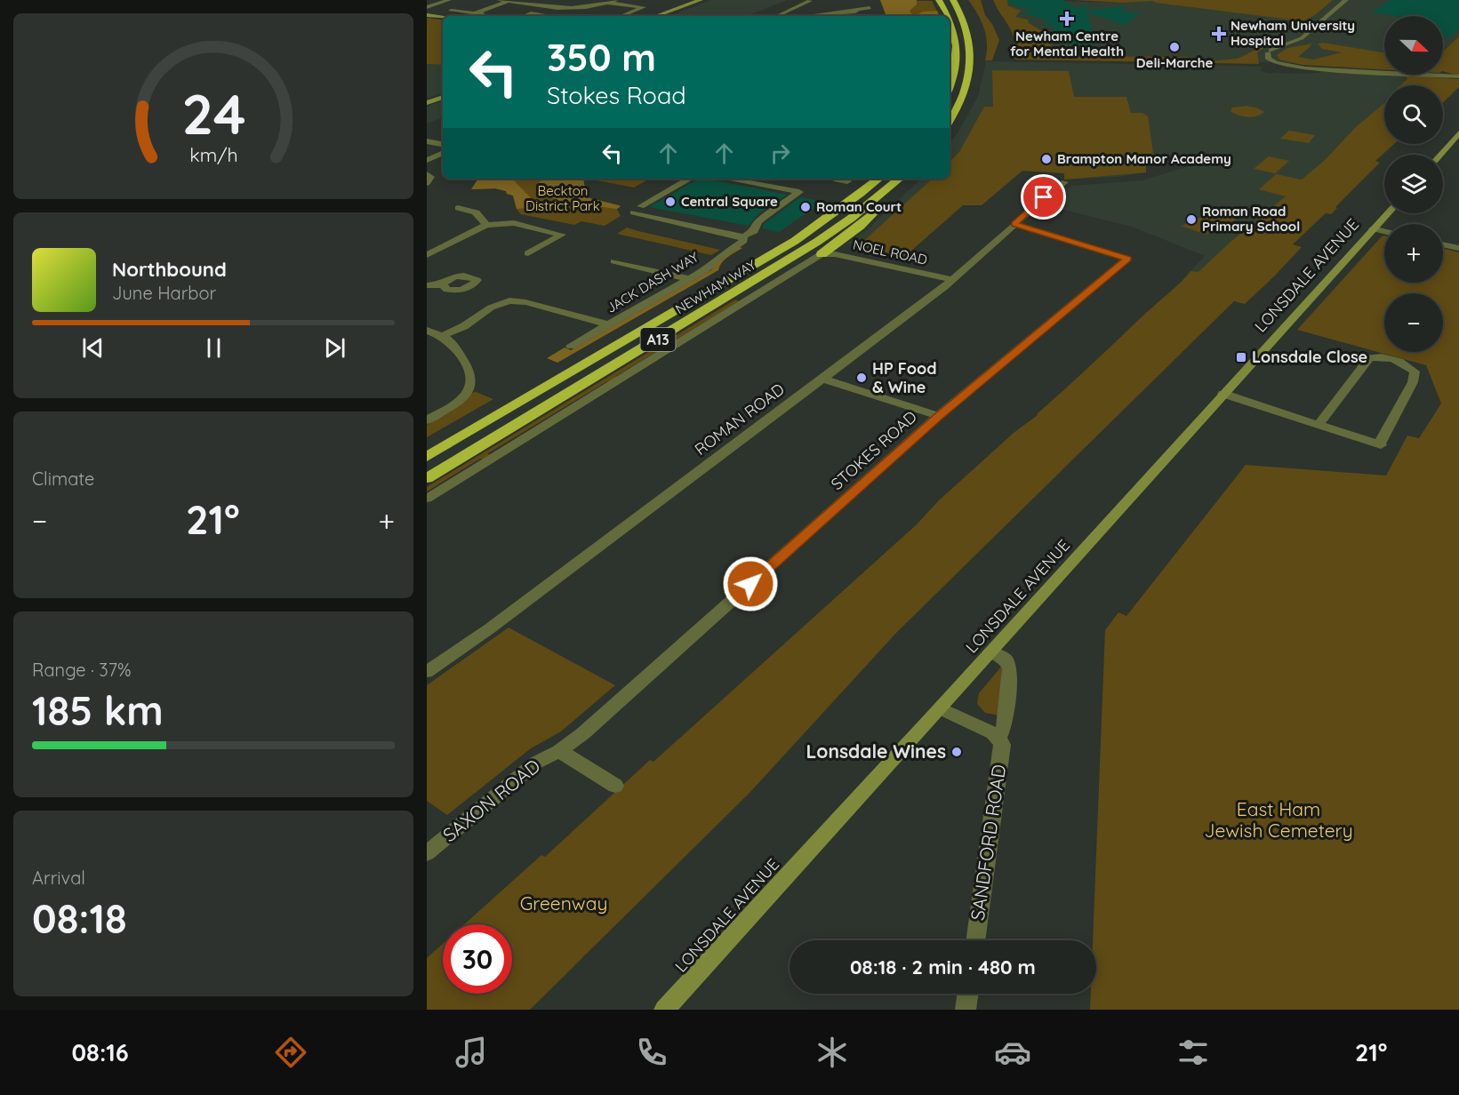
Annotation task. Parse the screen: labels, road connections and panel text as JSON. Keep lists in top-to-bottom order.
{
  "streets": {
    "highway": ["NEWHAM WAY", "A13"],
    "street": [
      "NOEL ROAD",
      "LONSDALE AVENUE",
      "JACK DASH WAY",
      "ROMAN ROAD",
      "STOKES ROAD",
      "SAXON ROAD",
      "SANDFORD ROAD"
    ]
  },
  "crossings": [
    ["NOEL ROAD", "NEWHAM WAY"],
    ["NOEL ROAD", "ROMAN ROAD"],
    ["LONSDALE AVENUE", "SANDFORD ROAD"],
    ["ROMAN ROAD", "STOKES ROAD"],
    ["STOKES ROAD", "SAXON ROAD"]
  ],
  "parks": ["Beckton District Park", "East Ham Jewish Cemetery", "Greenway"],
  "places": {
    "health": ["Newham Centre for Mental Health", "Newham University Hospital"],
    "other": [
      "Deli-Marche",
      "Brampton Manor Academy",
      "Central Square",
      "Roman Court",
      "Roman Road Primary School",
      "HP Food & Wine",
      "Lonsdale Wines"
    ],
    "transit": ["Lonsdale Close"]
  },
  "north": "right",
  "page": {
    "map_buttons": ["+", "−"],
    "turn": ["350 m", "Stokes Road"],
    "song": ["Northbound", "June Harbor"],
    "tile": [
      "Climate",
      ["Range · 37%", "185 km"],
      ["Arrival", "08:18"]
    ],
    "heat": ["−", "21°", "+"],
    "limit": "30",
    "trip": "08:18 · 2 min · 480 m",
    "tabs": ["08:16", "21°"],
    "gauge": ["24", "km/h"]
  }
}
